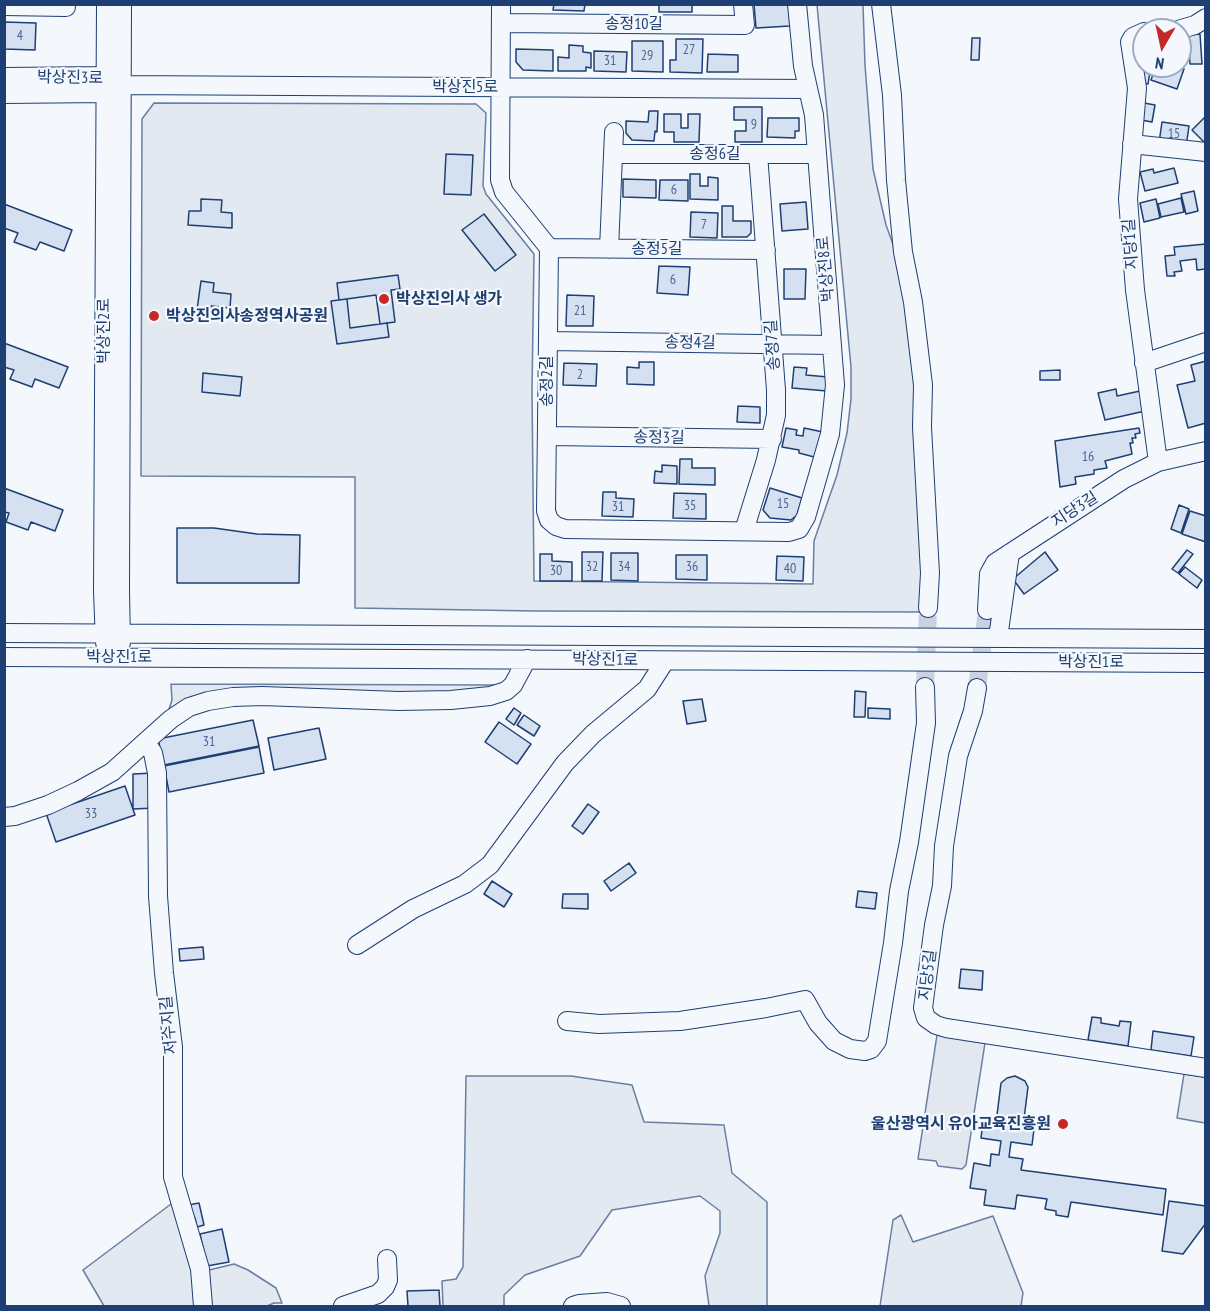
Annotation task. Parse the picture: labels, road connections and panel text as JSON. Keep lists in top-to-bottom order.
{
  "streets": {
    "street": [
      "송정10길",
      "박상진3로",
      "박상진5로",
      "송정6길",
      "지당1길",
      "송정5길",
      "박상진8로",
      "박상진2로",
      "송정4길",
      "송정7길",
      "송정2길",
      "송정3길",
      "지당3길",
      "박상진1로",
      "지당5길",
      "저수지길"
    ]
  },
  "crossings": [
    ["박상진3로", "박상진5로"],
    ["박상진3로", "박상진2로"],
    ["박상진5로", "박상진8로"],
    ["박상진5로", "박상진2로"],
    ["송정6길", "박상진8로"],
    ["송정6길", "송정7길"],
    ["지당1길", "지당3길"],
    ["송정5길", "송정7길"],
    ["송정5길", "송정2길"],
    ["박상진8로", "송정4길"],
    ["박상진8로", "송정2길"],
    ["박상진2로", "박상진1로"],
    ["송정4길", "송정7길"],
    ["송정4길", "송정2길"],
    ["송정7길", "송정2길"],
    ["송정7길", "송정3길"],
    ["송정2길", "송정3길"]
  ],
  "places": ["박상진의사 생가", "박상진의사송정역사공원", "울산광역시 유아교육진흥원"],
  "house_numbers": [
    "4",
    "27",
    "29",
    "31",
    "9",
    "15",
    "6",
    "7",
    "6",
    "21",
    "2",
    "16",
    "15",
    "35",
    "31",
    "32",
    "34",
    "36",
    "40",
    "30",
    "31",
    "33"
  ],
  "north": "bottom"
}
